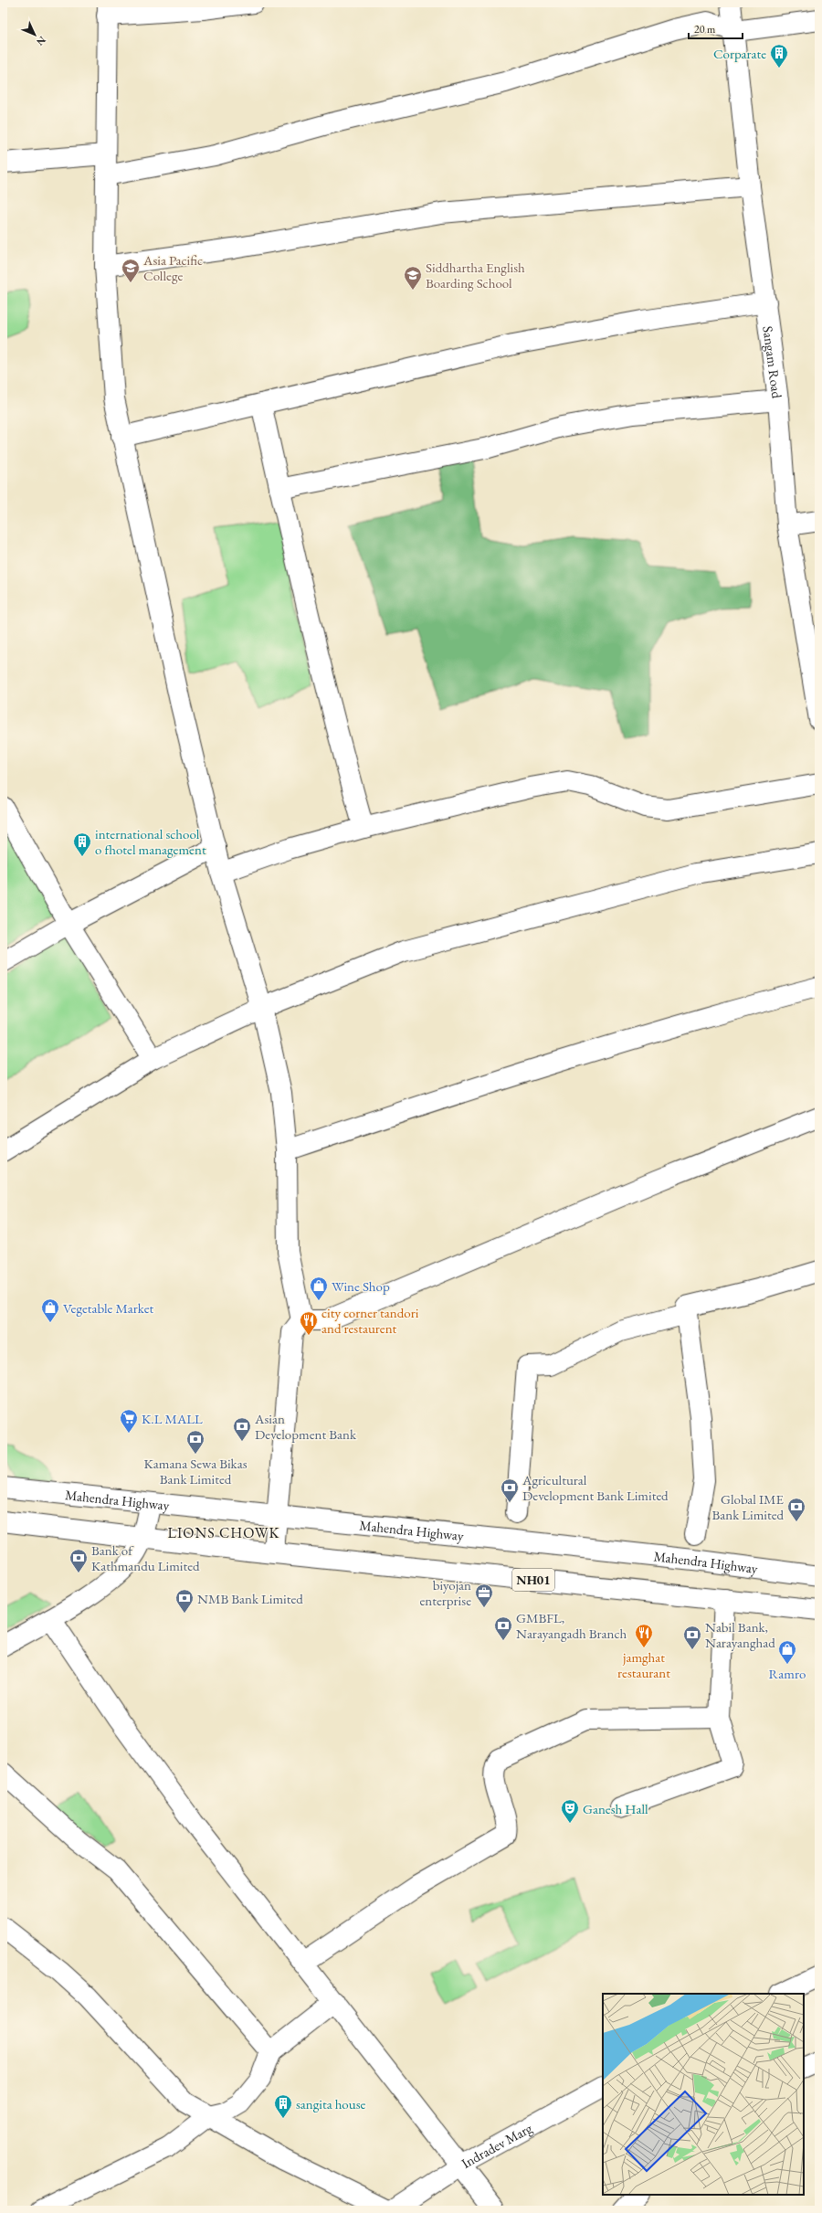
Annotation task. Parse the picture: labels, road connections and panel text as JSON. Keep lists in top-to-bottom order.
{
  "streets": {
    "main road": [
      "Sangam Road",
      "Mahendra Highway",
      "NH01",
      "Indradev Marg"
    ]
  },
  "districts": ["LIONS CHOWK"],
  "places": {
    "building": ["Corparate", "international school o fhotel management", "sangita house"],
    "school or university": ["Asia Pacific College", "Siddhartha English Boarding School"],
    "shop": ["Wine Shop", "Vegetable Market", "Ramro"],
    "restaurant": ["city corner tandori and restaurent", "jamghat restaurant"],
    "supermarket": ["K.L MALL"],
    "bank": [
      "Asian Development Bank",
      "Kamana Sewa Bikas Bank Limited",
      "Agricultural Development Bank Limited",
      "Global IME Bank Limited",
      "Bank of Kathmandu Limited",
      "NMB Bank Limited",
      "GMBFL, Narayangadh Branch",
      "Nabil Bank, Narayanghad"
    ],
    "office": ["biyojan enterprise"],
    "theatre": ["Ganesh Hall"]
  },
  "scale_bar": "20 m",
  "north": "bottom right"
}
